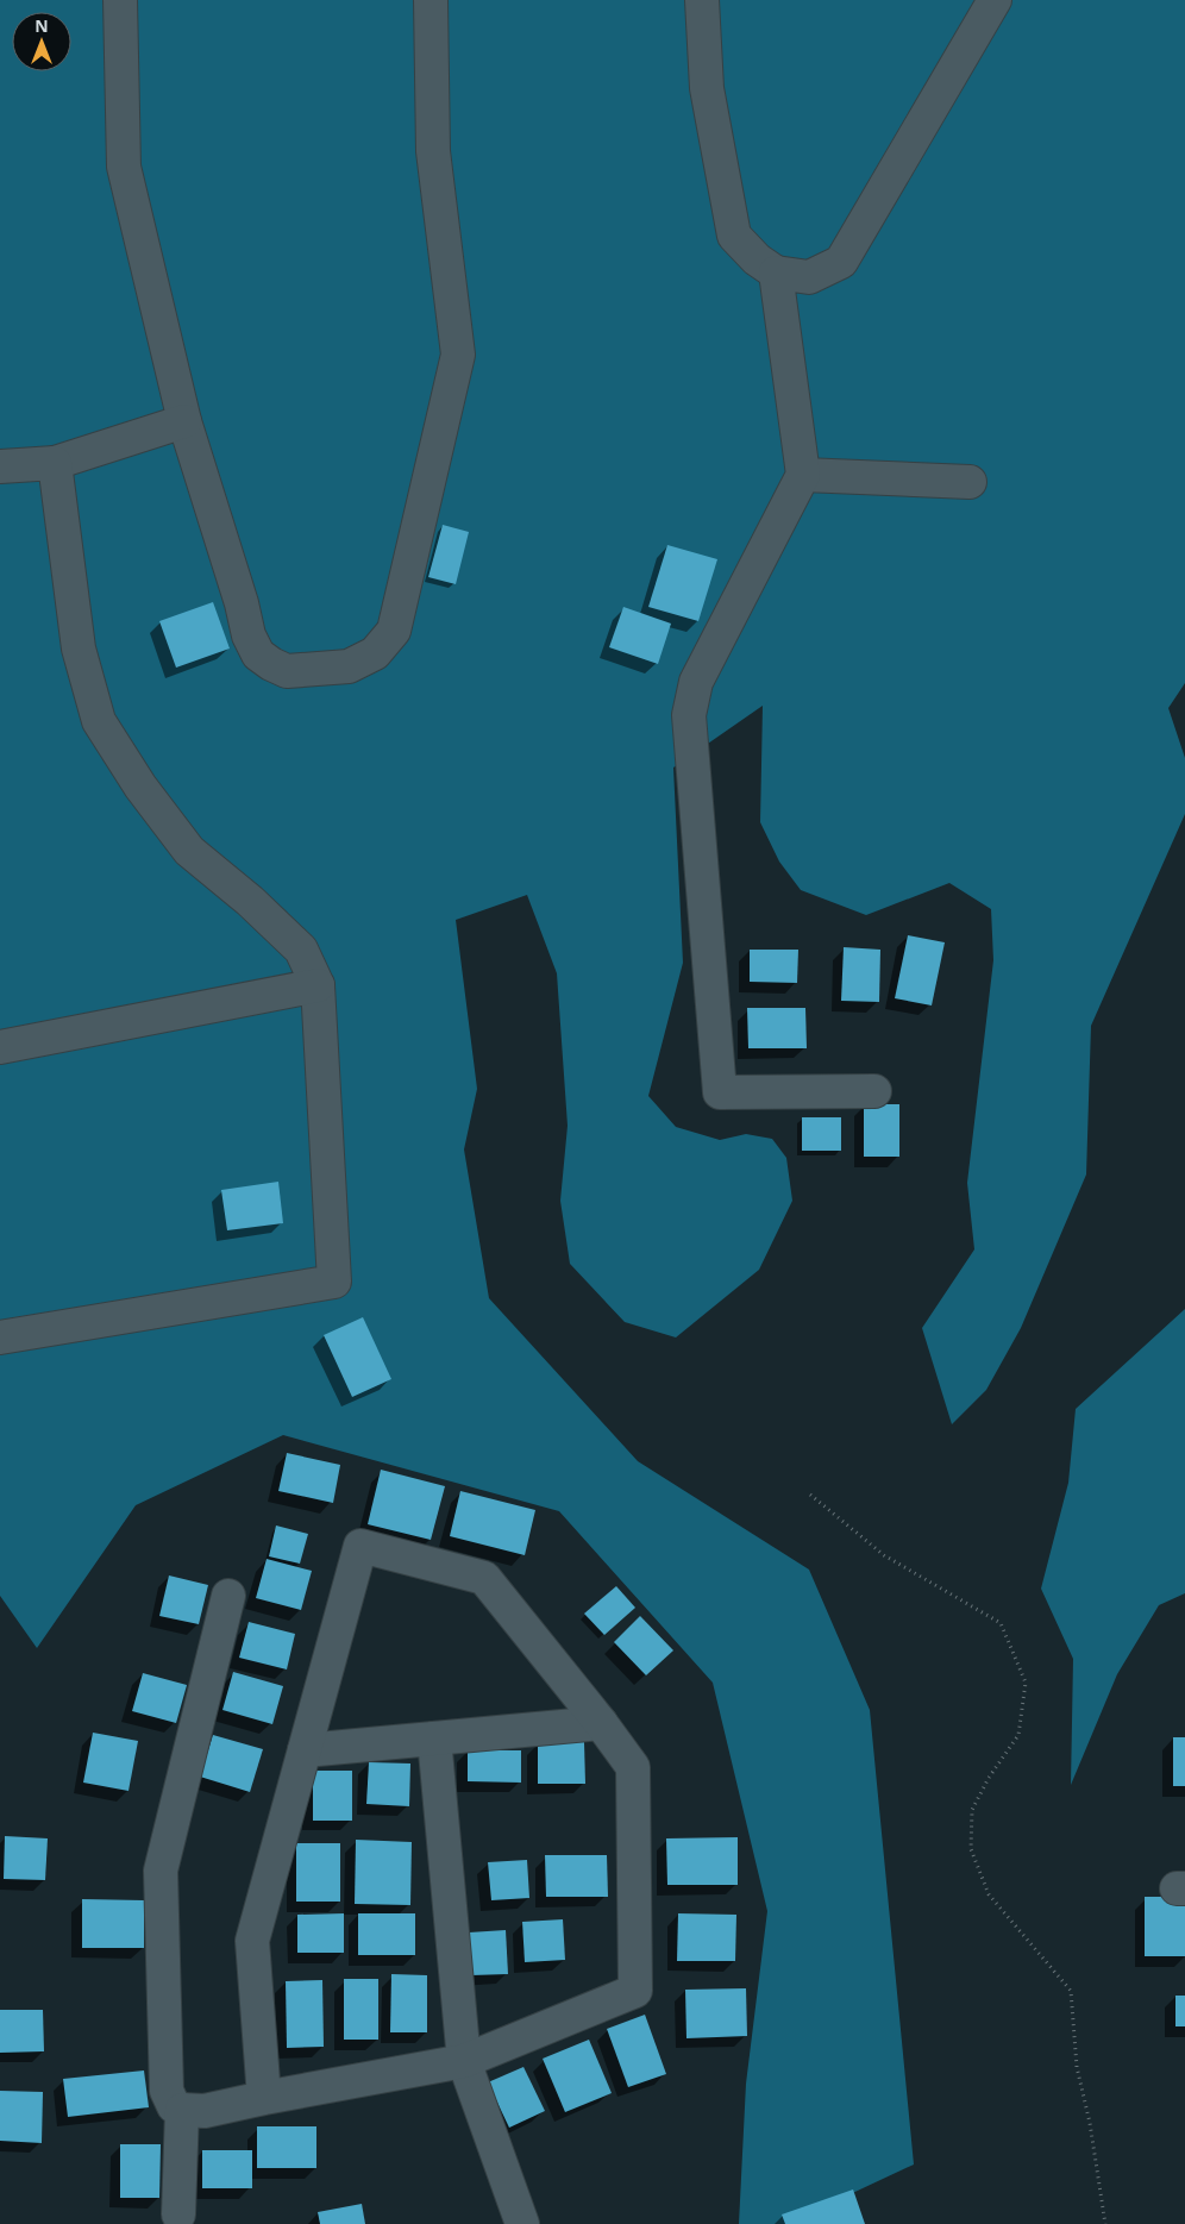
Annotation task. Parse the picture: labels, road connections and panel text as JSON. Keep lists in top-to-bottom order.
{
  "north": "top"
}
